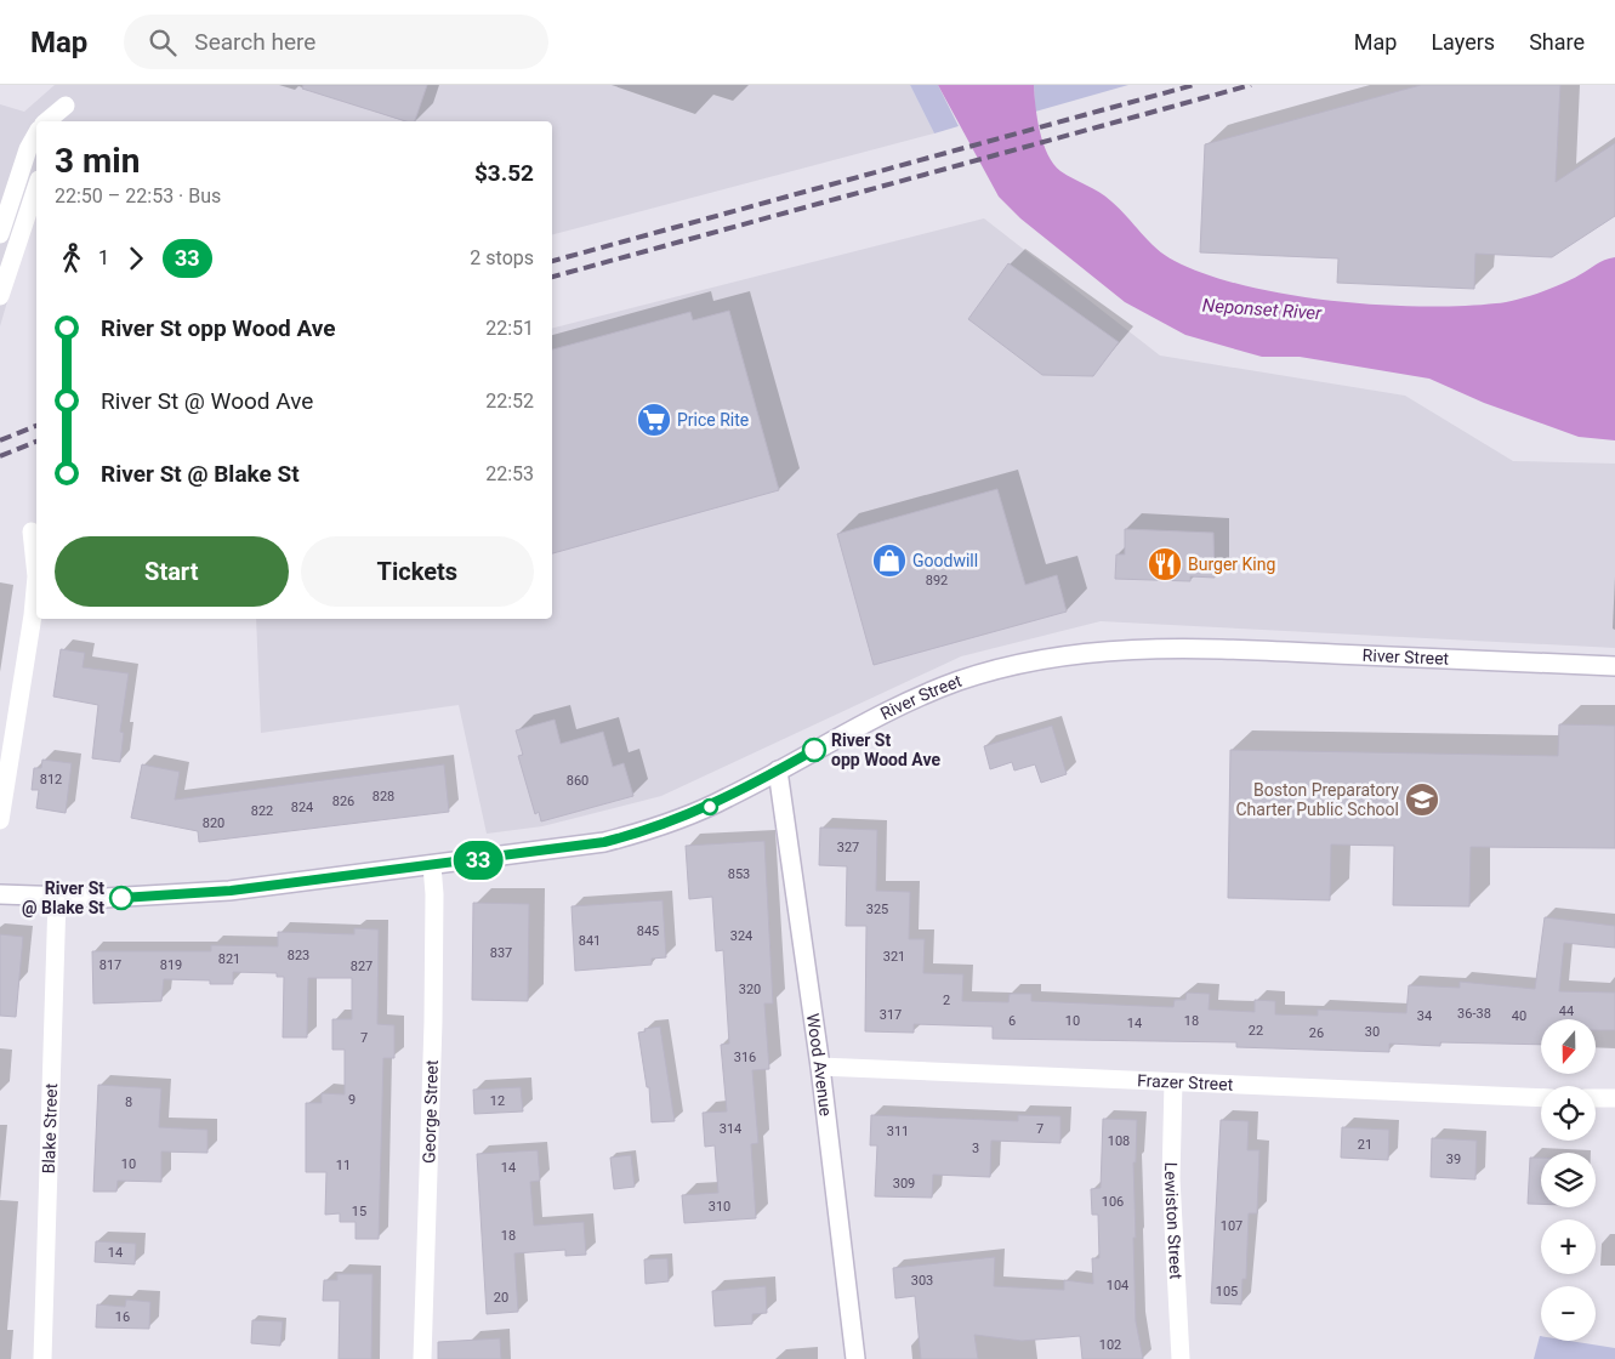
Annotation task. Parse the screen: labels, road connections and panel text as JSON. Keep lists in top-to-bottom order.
{
  "streets": {
    "street": [
      "River Street",
      "Wood Avenue",
      "Frazer Street",
      "George Street",
      "Blake Street",
      "Lewiston Street"
    ]
  },
  "crossings": [
    ["River Street", "Wood Avenue"],
    ["River Street", "George Street"],
    ["River Street", "Blake Street"],
    ["Wood Avenue", "Frazer Street"],
    ["Frazer Street", "Lewiston Street"]
  ],
  "water": ["Neponset River"],
  "places": {
    "supermarket": ["Price Rite"],
    "shop": ["Goodwill"],
    "restaurant": ["Burger King"],
    "other": ["River St opp Wood Ave", "River St @ Blake St"],
    "school or university": ["Boston Preparatory Charter Public School"]
  },
  "lines": ["bus line 33"],
  "house_numbers": [
    "892",
    "812",
    "860",
    "828",
    "826",
    "824",
    "822",
    "820",
    "327",
    "853",
    "325",
    "845",
    "324",
    "841",
    "837",
    "823",
    "321",
    "821",
    "817",
    "819",
    "827",
    "320",
    "2",
    "44",
    "36-38",
    "317",
    "34",
    "40",
    "6",
    "10",
    "18",
    "14",
    "22",
    "30",
    "26",
    "7",
    "316",
    "9",
    "12",
    "8",
    "314",
    "7",
    "311",
    "108",
    "21",
    "3",
    "39",
    "10",
    "11",
    "14",
    "309",
    "106",
    "310",
    "15",
    "107",
    "18",
    "14",
    "303",
    "104",
    "105",
    "20",
    "16",
    "102"
  ],
  "north": "bottom",
  "page": {
    "header": "Map",
    "search": "Search here",
    "nav": ["Map", "Layers", "Share"],
    "on_map": "33",
    "heading": ["3 min", "22:50 – 22:53 · Bus", "$3.52"],
    "legs": ["1", "33", "2 stops"],
    "list": [
      {
        "name": "River St opp Wood Ave",
        "value": "22:51"
      },
      {
        "name": "River St @ Wood Ave",
        "value": "22:52"
      },
      {
        "name": "River St @ Blake St",
        "value": "22:53"
      }
    ],
    "buttons": ["Start", "Tickets"],
    "map_buttons": ["+", "−"]
  }
}
